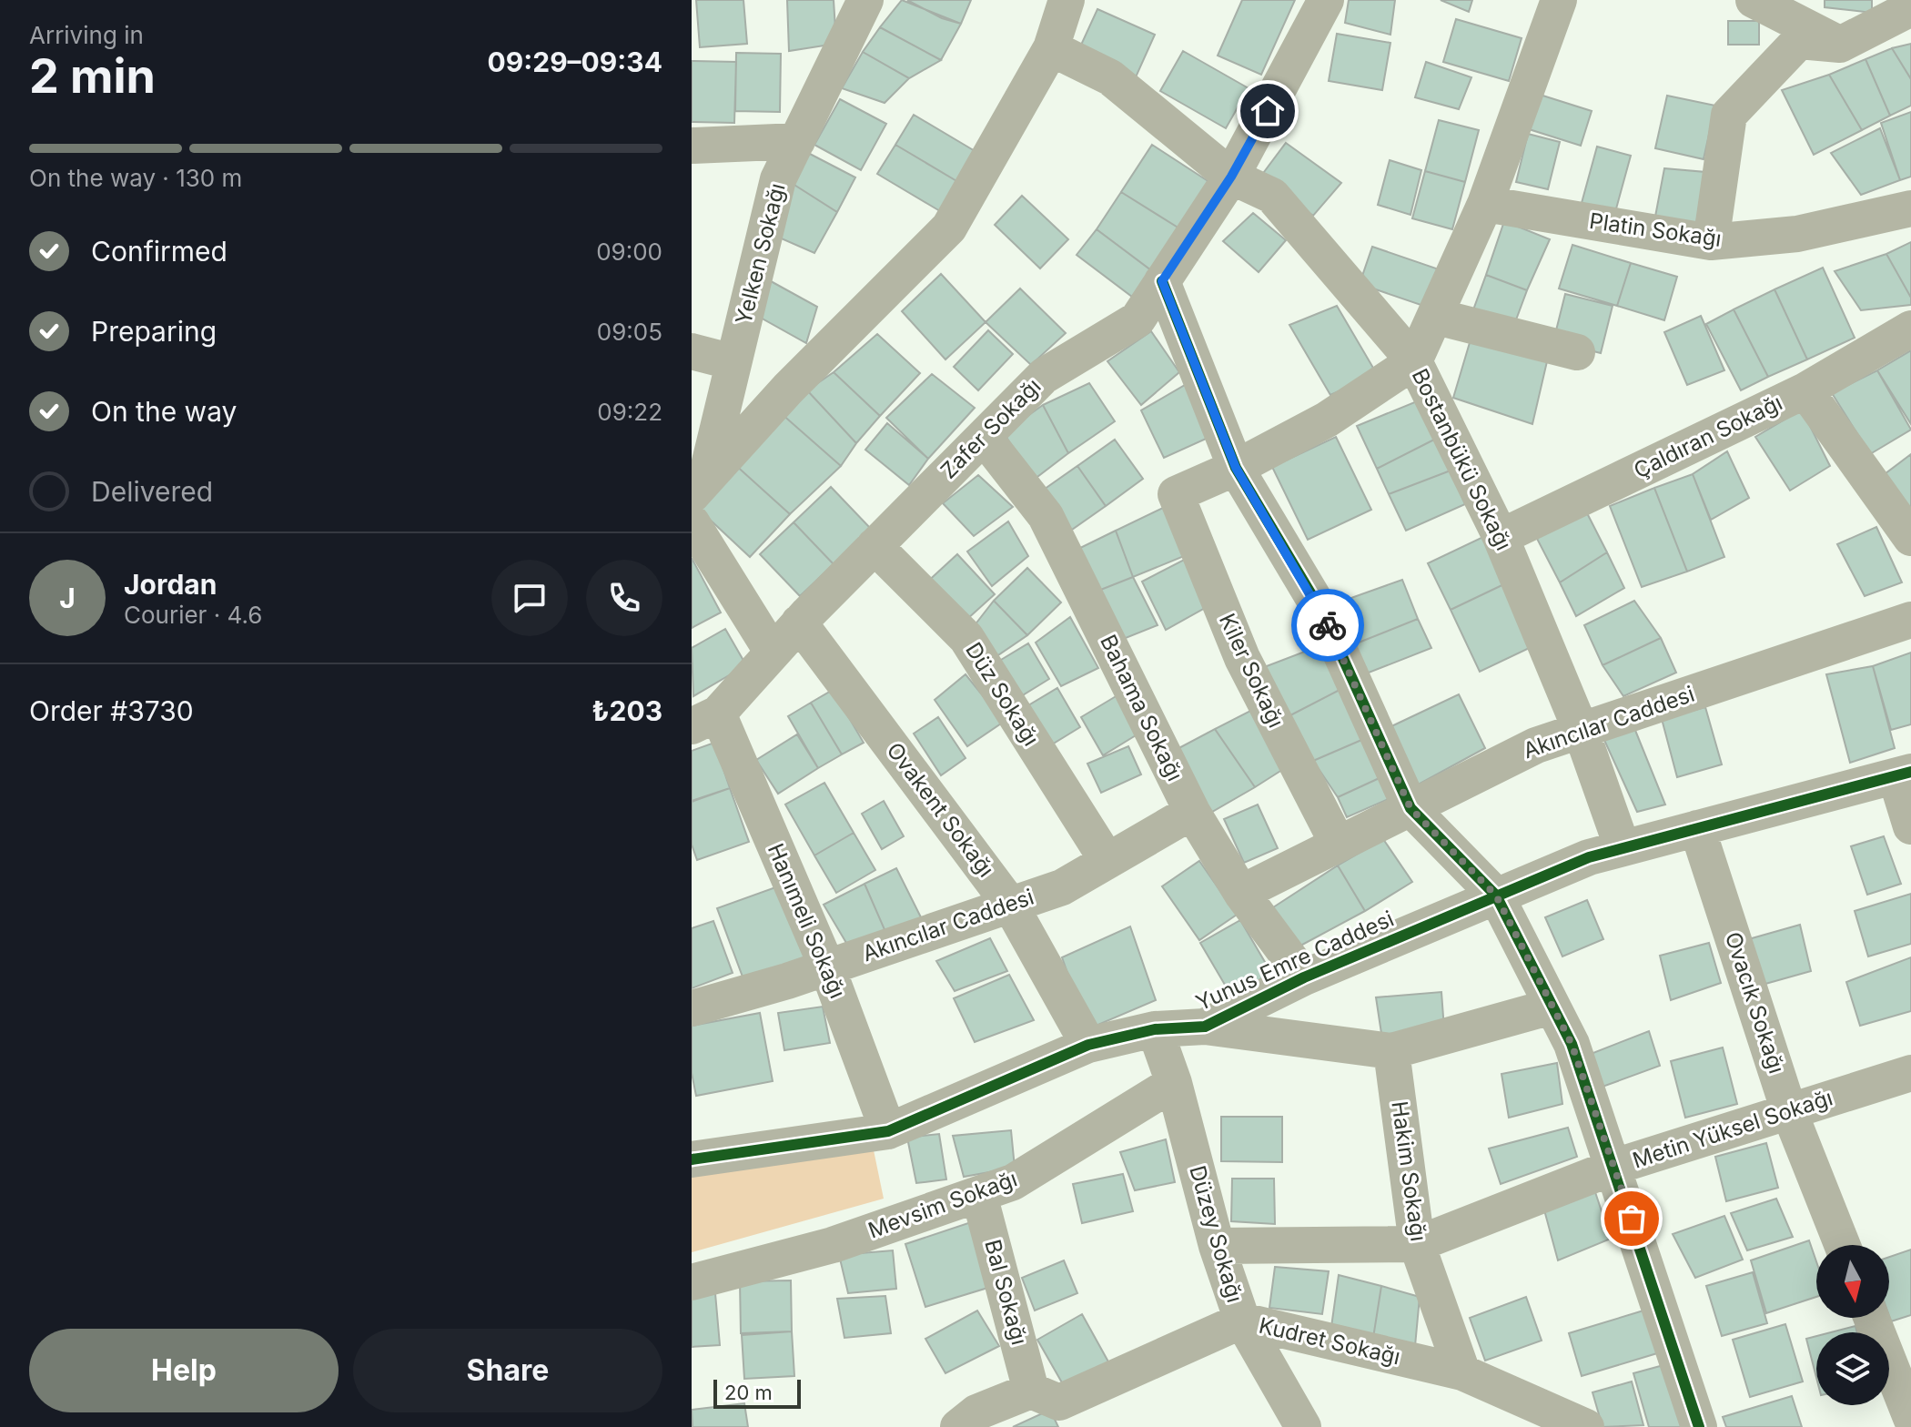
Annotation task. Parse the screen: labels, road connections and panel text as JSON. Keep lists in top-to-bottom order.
{
  "streets": {
    "street": [
      "Platin Sokağı",
      "Yelken Sokağı",
      "Zafer Sokağı",
      "Çaldıran Sokağı",
      "Bostanbükü Sokağı",
      "Kiler Sokağı",
      "Düz Sokağı",
      "Bahama Sokağı",
      "Akıncılar Caddesi",
      "Ovakent Sokağı",
      "Hanımeli Sokağı",
      "Yunus Emre Caddesi",
      "Ovacık Sokağı",
      "Metin Yüksel Sokağı",
      "Hakim Sokağı",
      "Mevsim Sokağı",
      "Düzey Sokağı",
      "Bal Sokağı",
      "Kudret Sokağı"
    ]
  },
  "crossings": [
    ["Zafer Sokağı", "Bostanbükü Sokağı"],
    ["Zafer Sokağı", "Düz Sokağı"],
    ["Zafer Sokağı", "Bahama Sokağı"],
    ["Zafer Sokağı", "Ovakent Sokağı"],
    ["Zafer Sokağı", "Hanımeli Sokağı"],
    ["Çaldıran Sokağı", "Bostanbükü Sokağı"],
    ["Bostanbükü Sokağı", "Akıncılar Caddesi"],
    ["Bostanbükü Sokağı", "Yunus Emre Caddesi"],
    ["Kiler Sokağı", "Akıncılar Caddesi"],
    ["Düz Sokağı", "Akıncılar Caddesi"],
    ["Bahama Sokağı", "Akıncılar Caddesi"],
    ["Bahama Sokağı", "Yunus Emre Caddesi"],
    ["Akıncılar Caddesi", "Ovakent Sokağı"],
    ["Akıncılar Caddesi", "Hanımeli Sokağı"],
    ["Ovakent Sokağı", "Yunus Emre Caddesi"],
    ["Hanımeli Sokağı", "Yunus Emre Caddesi"],
    ["Yunus Emre Caddesi", "Ovacık Sokağı"],
    ["Yunus Emre Caddesi", "Düzey Sokağı"],
    ["Ovacık Sokağı", "Metin Yüksel Sokağı"],
    ["Metin Yüksel Sokağı", "Hakim Sokağı"],
    ["Metin Yüksel Sokağı", "Düzey Sokağı"],
    ["Hakim Sokağı", "Kudret Sokağı"],
    ["Mevsim Sokağı", "Düzey Sokağı"],
    ["Mevsim Sokağı", "Bal Sokağı"],
    ["Düzey Sokağı", "Kudret Sokağı"],
    ["Bal Sokağı", "Kudret Sokağı"]
  ],
  "scale_bar": "20 m",
  "north": "bottom",
  "page": {
    "heading": ["2 min", "Arriving in", "09:29–09:34"],
    "panel": [
      "Jordan",
      "Courier · 4.6",
      "Order #3730",
      "₺203"
    ],
    "bar": "On the way · 130 m",
    "list": [
      ["Confirmed", "09:00"],
      ["Preparing", "09:05"],
      ["On the way", "09:22"],
      "Delivered"
    ],
    "round": "J",
    "buttons": ["Help", "Share"],
    "scale": "20 m"
  }
}
